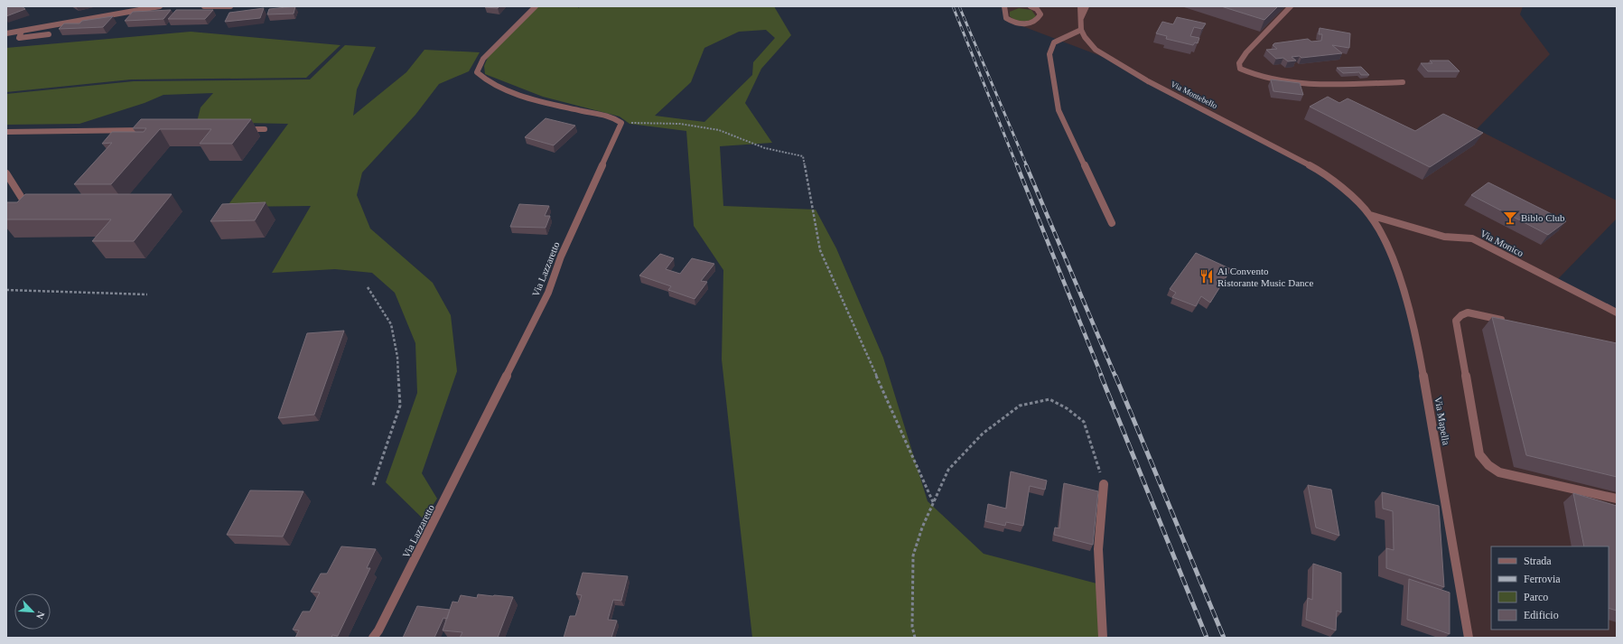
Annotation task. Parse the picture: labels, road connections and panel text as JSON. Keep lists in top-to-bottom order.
{
  "streets": {
    "street": [
      "Via Montebello",
      "Via Monico",
      "Via Lazzaretto",
      "Via Mapella"
    ]
  },
  "crossings": [
    ["Via Montebello", "Via Monico"],
    ["Via Montebello", "Via Mapella"],
    ["Via Monico", "Via Mapella"]
  ],
  "places": {
    "bar": ["Biblo Club"],
    "restaurant": ["Al Convento Ristorante Music Dance"]
  },
  "legend": [
    "Strada",
    "Ferrovia",
    "Parco",
    "Edificio"
  ],
  "north": "bottom right"
}
